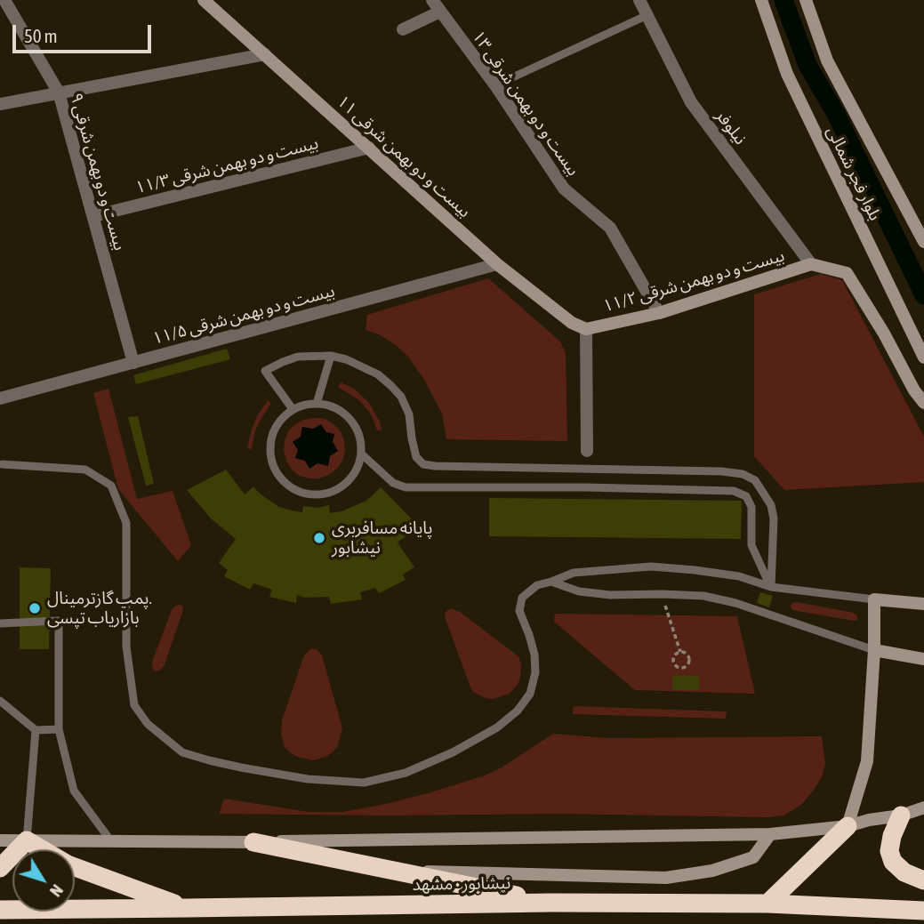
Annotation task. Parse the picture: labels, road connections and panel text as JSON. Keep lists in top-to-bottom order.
{
  "streets": {
    "highway": ["نیشابور - مشهد"],
    "street": [
      "بیست و دو بهمن شرقی ۱۳",
      "نیلوفر",
      "بیست و دو بهمن شرقی ۱۱",
      "بیست و دو بهمن شرقی ۱۱/۳",
      "بیست و دو بهمن شرقی ۹",
      "بلوار فجر شمالی",
      "بیست و دو بهمن شرقی ۱۱/۲",
      "بیست و دو بهمن شرقی ۱۱/۵"
    ]
  },
  "crossings": [
    ["بیست و دو بهمن شرقی ۱۳", "بیست و دو بهمن شرقی ۱۱/۲"],
    ["نیلوفر", "بیست و دو بهمن شرقی ۱۱/۲"],
    ["بیست و دو بهمن شرقی ۱۱", "بیست و دو بهمن شرقی ۱۱/۳"],
    ["بیست و دو بهمن شرقی ۱۱", "بیست و دو بهمن شرقی ۱۱/۲"],
    ["بیست و دو بهمن شرقی ۱۱", "بیست و دو بهمن شرقی ۱۱/۵"],
    ["بیست و دو بهمن شرقی ۱۱/۳", "بیست و دو بهمن شرقی ۹"],
    ["بیست و دو بهمن شرقی ۹", "بیست و دو بهمن شرقی ۱۱/۵"]
  ],
  "places": ["پایانه مسافربری نیشابور", "پمپ گازترمینال. بازاریاب تپسی"],
  "scale_bar": "50 m",
  "north": "bottom right"
}
